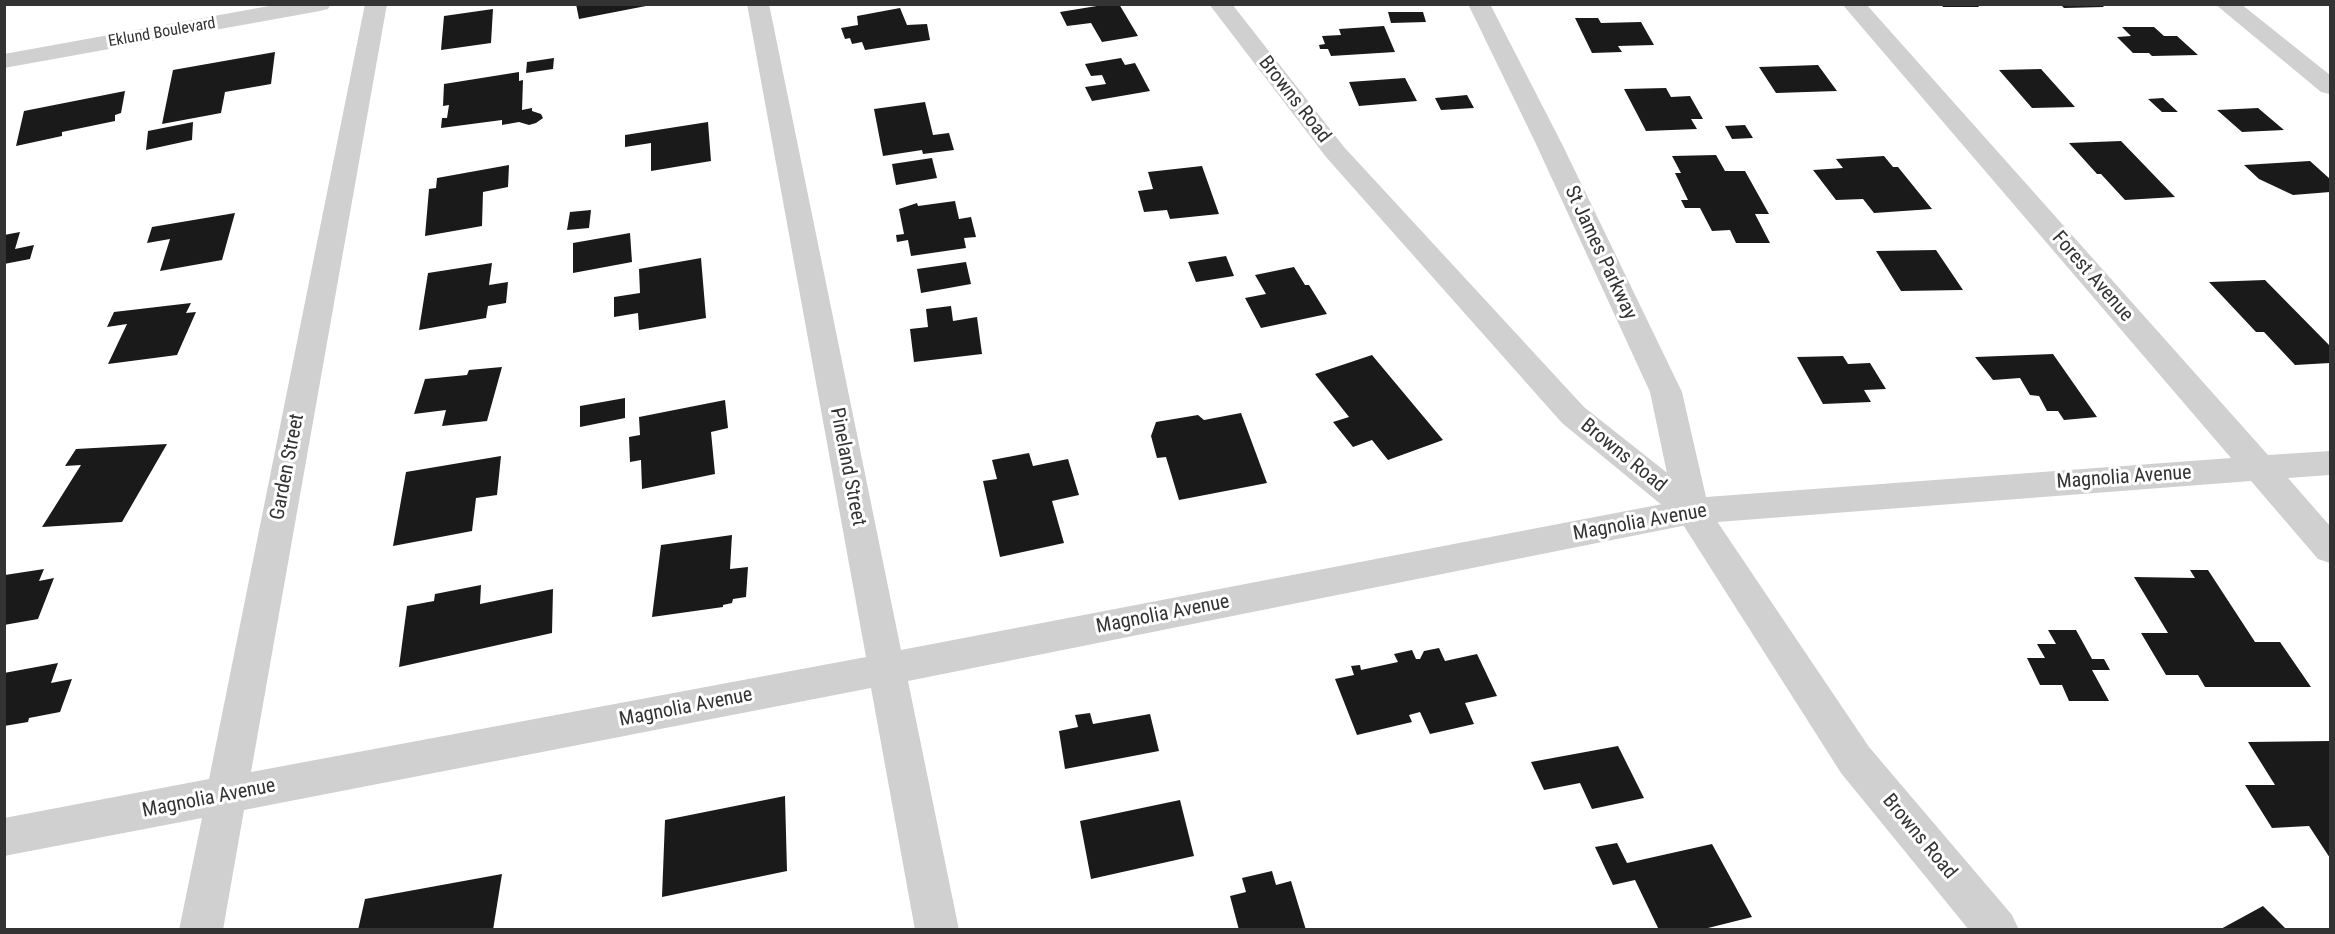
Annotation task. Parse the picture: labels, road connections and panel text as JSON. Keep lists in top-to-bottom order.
{
  "streets": {
    "street": [
      "Eklund Boulevard",
      "Browns Road",
      "St James Parkway",
      "Forest Avenue",
      "Garden Street",
      "Pineland Street",
      "Magnolia Avenue"
    ]
  },
  "crossings": [
    ["Browns Road", "St James Parkway"],
    ["Browns Road", "Magnolia Avenue"],
    ["St James Parkway", "Magnolia Avenue"],
    ["Forest Avenue", "Magnolia Avenue"],
    ["Garden Street", "Magnolia Avenue"],
    ["Pineland Street", "Magnolia Avenue"]
  ]
}
